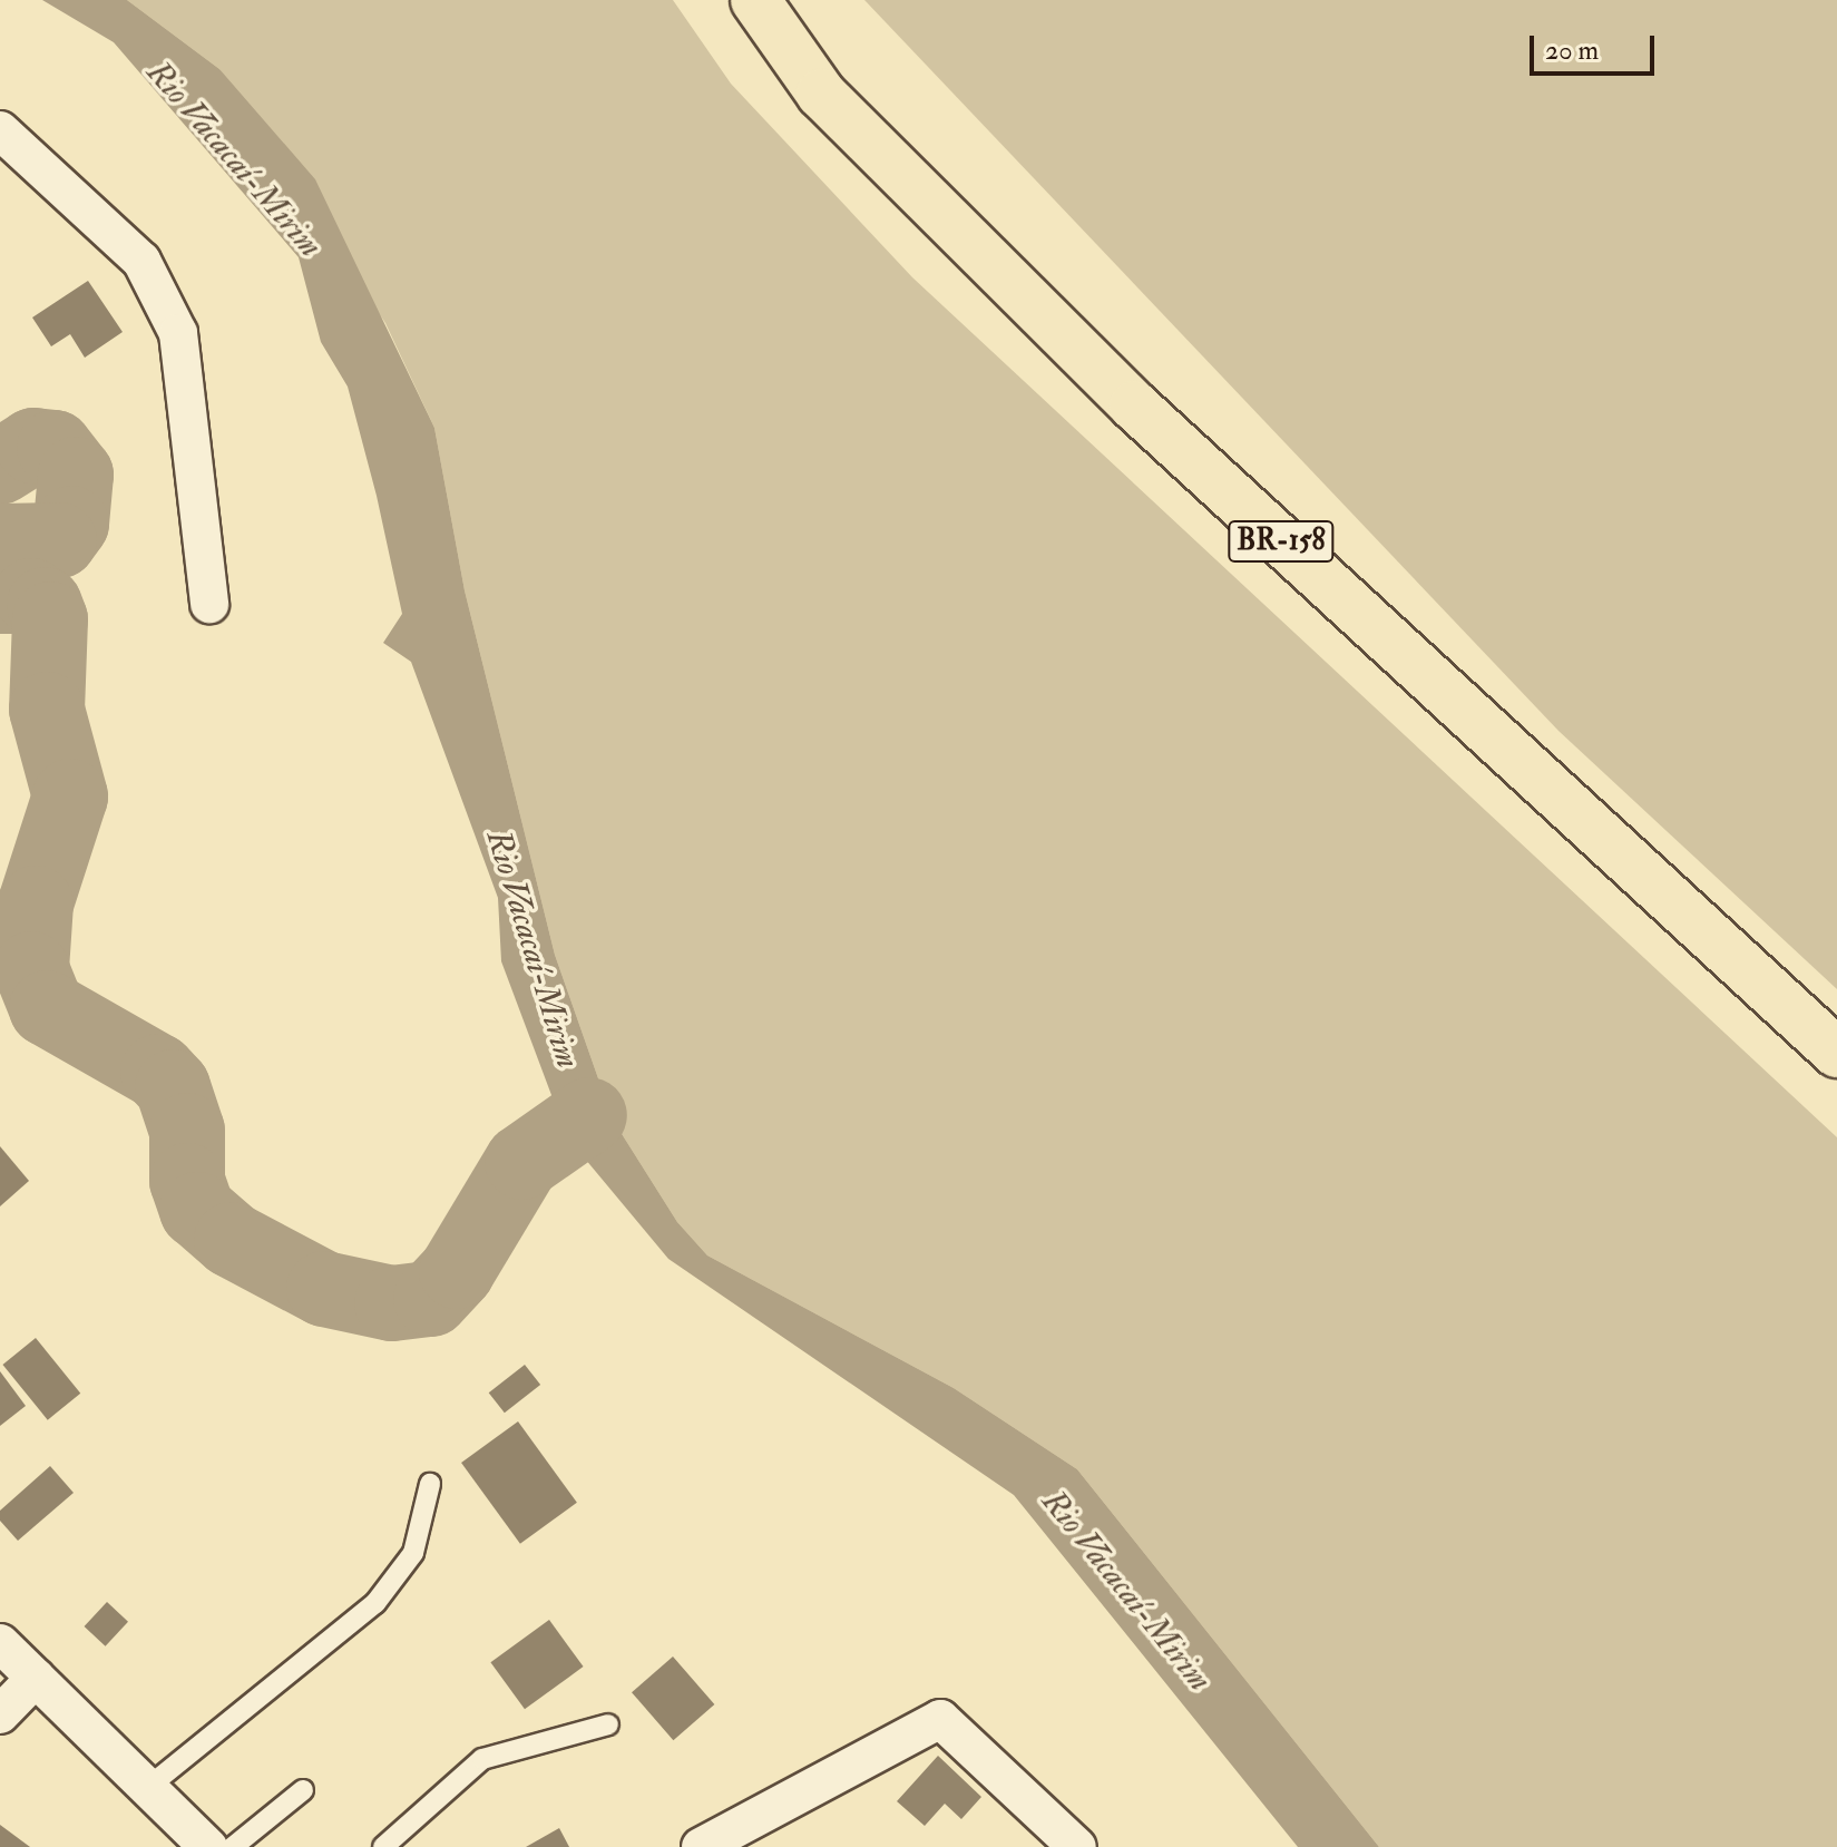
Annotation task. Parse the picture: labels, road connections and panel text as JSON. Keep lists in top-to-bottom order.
{
  "streets": {
    "highway": ["BR-158"]
  },
  "water": ["Rio Vacacaí-Mirim"],
  "scale_bar": "20 m"
}
